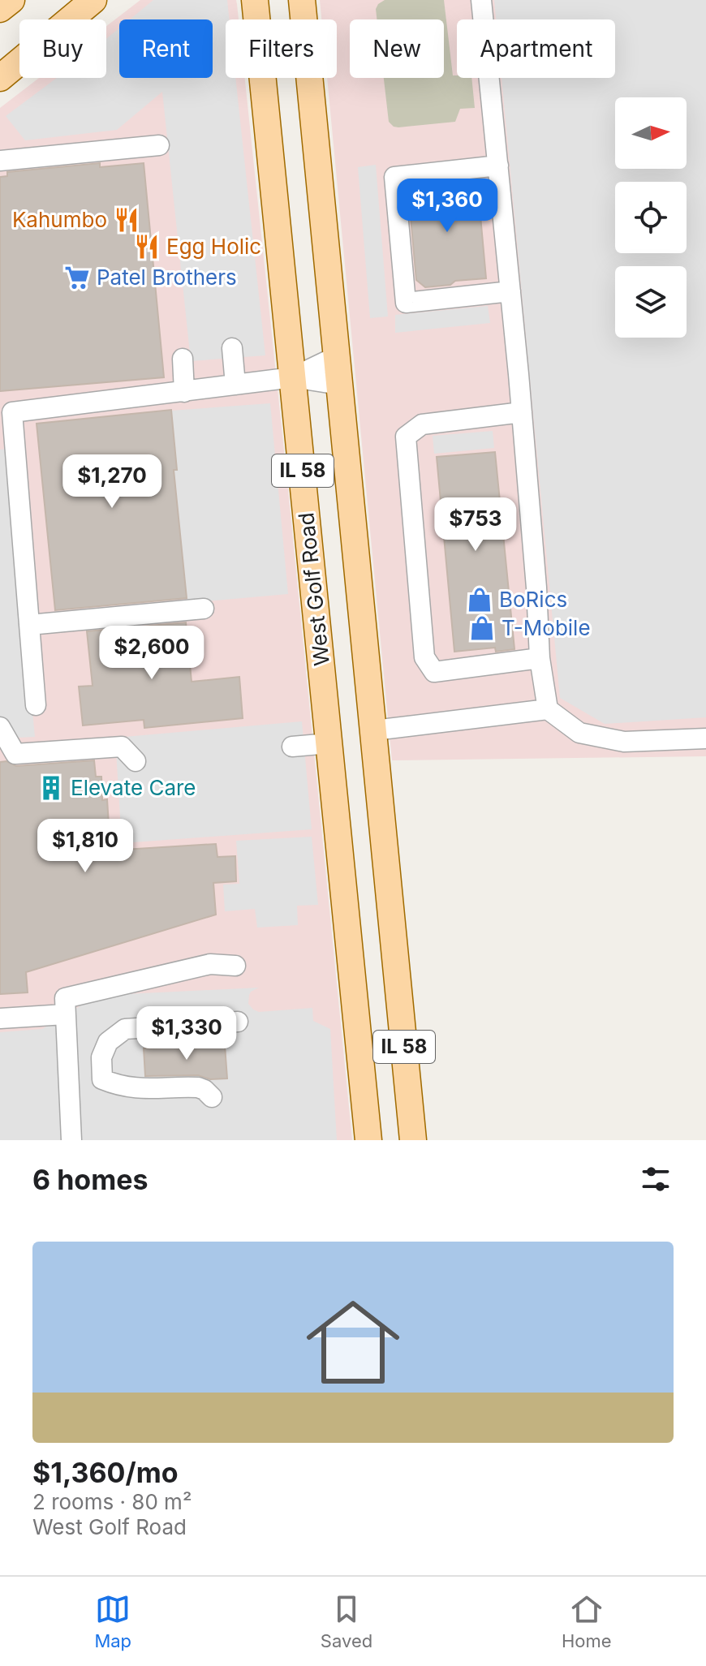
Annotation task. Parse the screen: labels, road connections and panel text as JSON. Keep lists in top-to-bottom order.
{
  "streets": {
    "main road": ["IL 58", "West Golf Road"]
  },
  "places": {
    "restaurant": ["Kahumbo", "Egg Holic"],
    "supermarket": ["Patel Brothers"],
    "shop": ["BoRics", "T-Mobile"],
    "building": ["Elevate Care"]
  },
  "north": "right",
  "page": {
    "chip": [
      "Buy",
      "Rent",
      "Filters",
      "New",
      "Apartment"
    ],
    "price": [
      "$1,360",
      "$1,270",
      "$753",
      "$2,600",
      "$1,810",
      "$1,330"
    ],
    "heading": "6 homes",
    "list": [
      {
        "name": "$1,360/mo",
        "note": "2 rooms · 80 m² · West Golf Road"
      }
    ],
    "tabs": ["Map", "Saved", "Home"]
  }
}
